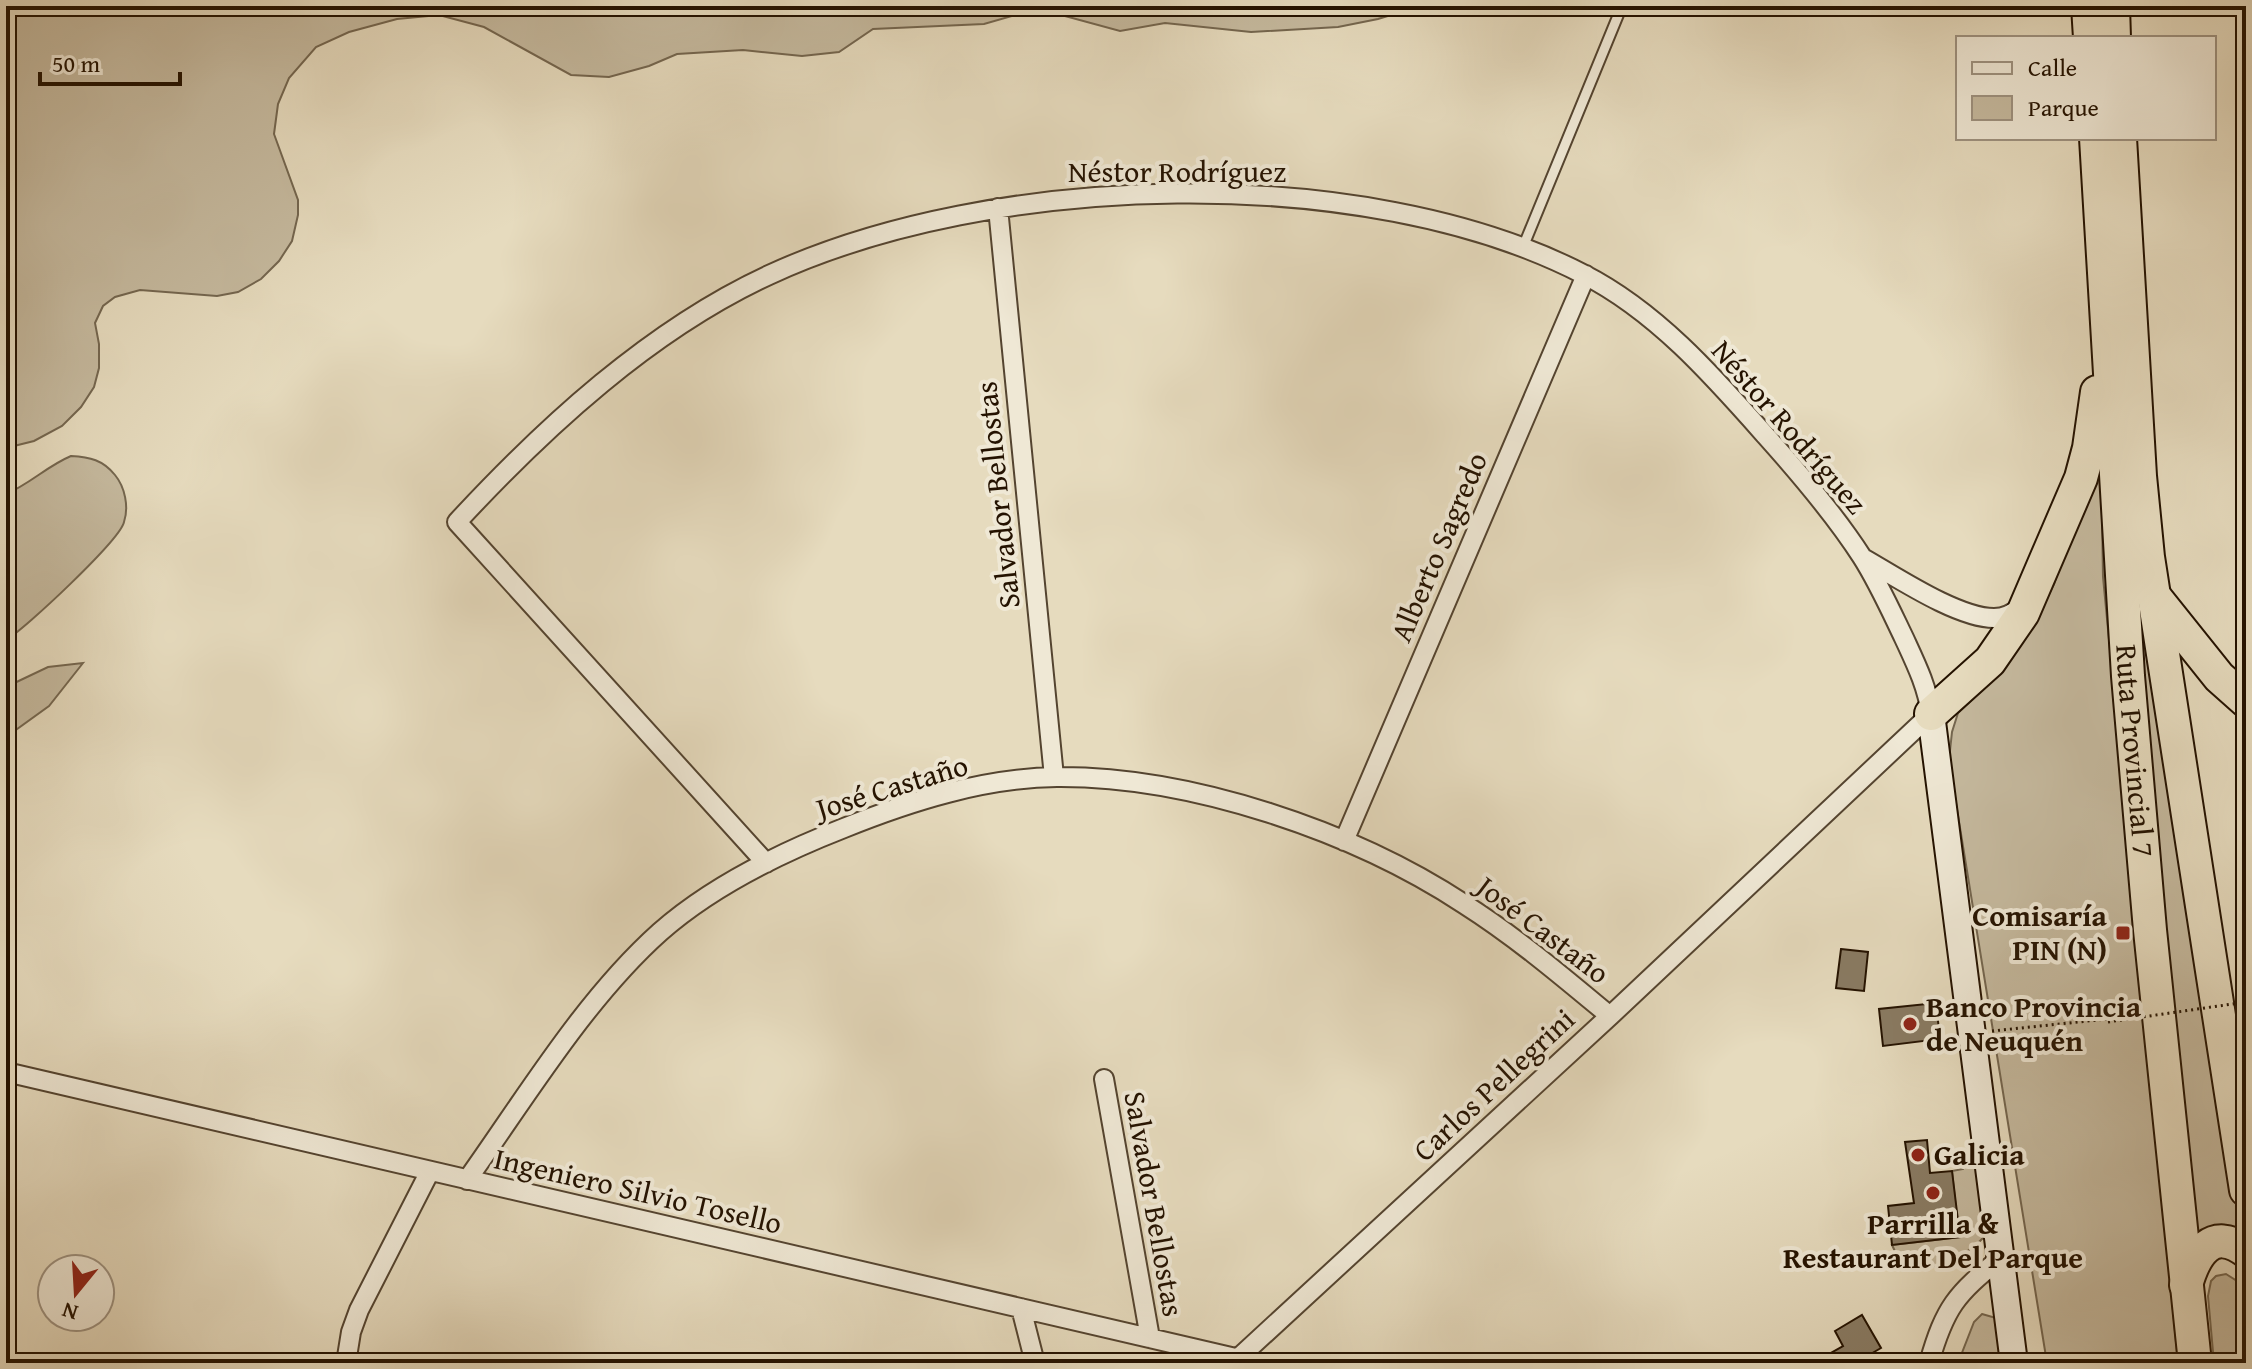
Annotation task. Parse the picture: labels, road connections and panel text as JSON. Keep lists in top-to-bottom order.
{
  "streets": {
    "highway": ["Ruta Provincial 7"],
    "street": [
      "Néstor Rodríguez",
      "Salvador Bellostas",
      "Alberto Sagredo",
      "José Castaño",
      "Carlos Pellegrini",
      "Ingeniero Silvio Tosello"
    ]
  },
  "crossings": [
    ["Néstor Rodríguez", "Salvador Bellostas"],
    ["Néstor Rodríguez", "Alberto Sagredo"],
    ["Néstor Rodríguez", "José Castaño"],
    ["Néstor Rodríguez", "Carlos Pellegrini"],
    ["Salvador Bellostas", "José Castaño"],
    ["Salvador Bellostas", "Ingeniero Silvio Tosello"],
    ["Alberto Sagredo", "José Castaño"],
    ["José Castaño", "Carlos Pellegrini"],
    ["José Castaño", "Ingeniero Silvio Tosello"],
    ["Carlos Pellegrini", "Ingeniero Silvio Tosello"]
  ],
  "places": {
    "transit": ["Comisaría PIN (N)"],
    "other": ["Banco Provincia de Neuquén", "Galicia", "Parrilla & Restaurant Del Parque"]
  },
  "legend": ["Calle", "Parque"],
  "scale_bar": "50 m",
  "north": "bottom"
}
